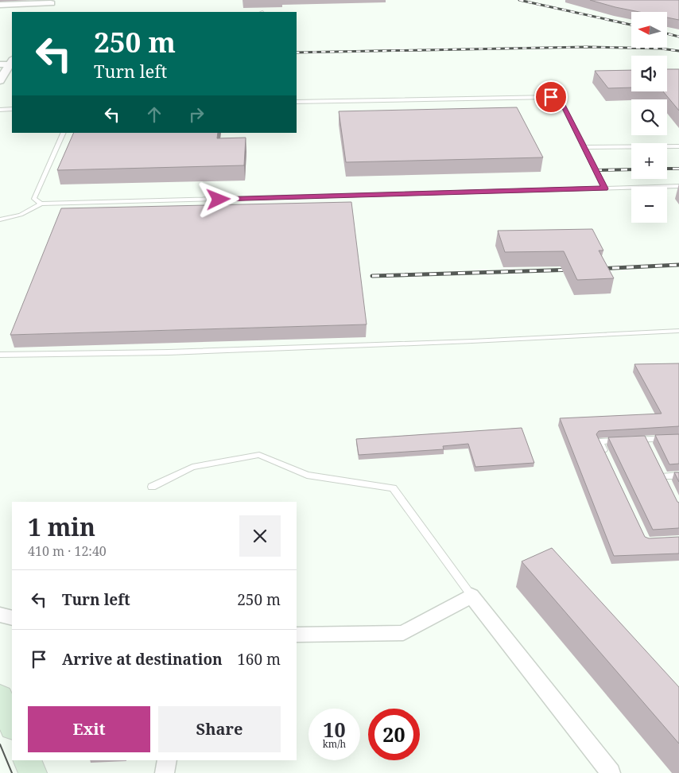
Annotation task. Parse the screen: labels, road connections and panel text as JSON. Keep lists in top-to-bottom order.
{
  "north": "left",
  "page": {
    "map_buttons": ["+", "−"],
    "turn": ["250 m", "Turn left"],
    "heading": ["1 min", "410 m · 12:40"],
    "list": [
      {
        "name": "Turn left",
        "value": "250 m"
      },
      {
        "name": "Arrive at destination",
        "value": "160 m"
      }
    ],
    "buttons": ["Exit", "Share"],
    "speed": "10 km/h",
    "limit": "20"
  }
}
